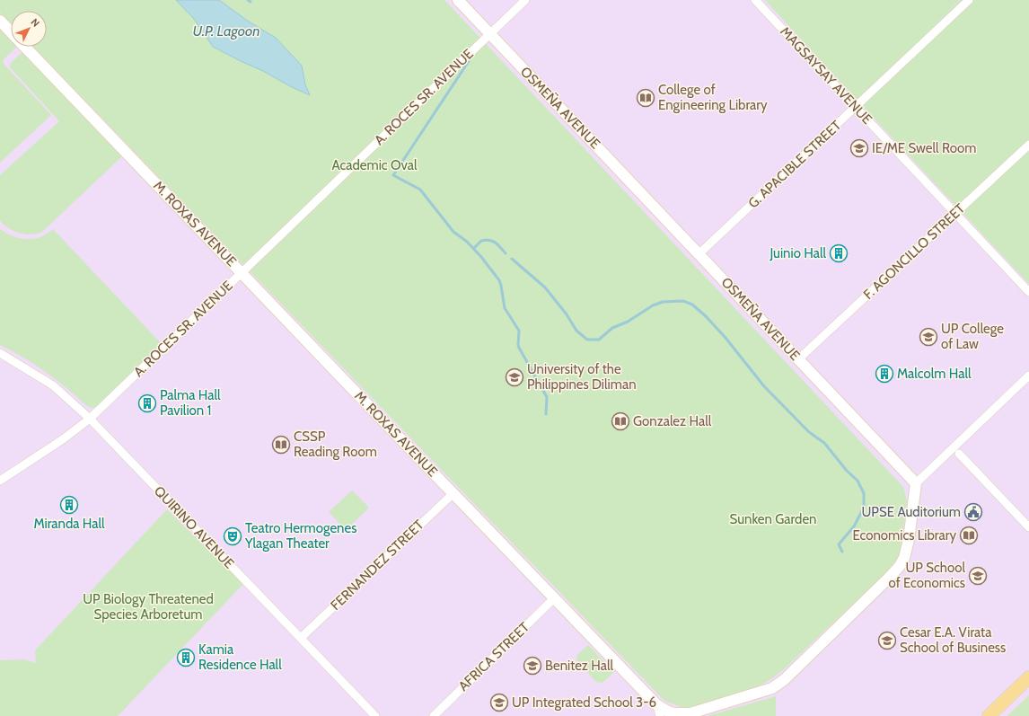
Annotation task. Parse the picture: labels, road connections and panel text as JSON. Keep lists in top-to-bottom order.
{
  "streets": {
    "street": [
      "MAGSAYSAY AVENUE",
      "A. ROCES SR. AVENUE",
      "OSMEÑA AVENUE",
      "G. APACIBLE STREET",
      "M. ROXAS AVENUE",
      "F. AGONCILLO STREET",
      "QUIRINO AVENUE",
      "FERNANDEZ STREET",
      "AFRICA STREET"
    ]
  },
  "crossings": [
    ["MAGSAYSAY AVENUE", "G. APACIBLE STREET"],
    ["MAGSAYSAY AVENUE", "F. AGONCILLO STREET"],
    ["A. ROCES SR. AVENUE", "OSMEÑA AVENUE"],
    ["A. ROCES SR. AVENUE", "M. ROXAS AVENUE"],
    ["A. ROCES SR. AVENUE", "QUIRINO AVENUE"],
    ["OSMEÑA AVENUE", "G. APACIBLE STREET"],
    ["OSMEÑA AVENUE", "M. ROXAS AVENUE"],
    ["OSMEÑA AVENUE", "F. AGONCILLO STREET"],
    ["M. ROXAS AVENUE", "FERNANDEZ STREET"],
    ["M. ROXAS AVENUE", "AFRICA STREET"],
    ["QUIRINO AVENUE", "FERNANDEZ STREET"]
  ],
  "water": ["U.P. Lagoon"],
  "parks": ["Academic Oval", "Sunken Garden", "UP Biology Threatened Species Arboretum"],
  "places": {
    "library": [
      "College of Engineering Library",
      "Gonzalez Hall",
      "CSSP Reading Room",
      "Economics Library"
    ],
    "school or university": [
      "IE/ME Swell Room",
      "UP College of Law",
      "University of the Philippines Diliman",
      "UP School of Economics",
      "Cesar E.A. Virata School of Business",
      "Benitez Hall",
      "UP Integrated School 3-6"
    ],
    "building": [
      "Juinio Hall",
      "Malcolm Hall",
      "Palma Hall Pavilion 1",
      "Miranda Hall",
      "Kamia Residence Hall"
    ],
    "public building": ["UPSE Auditorium"],
    "theatre": ["Teatro Hermogenes Ylagan Theater"]
  },
  "north": "top right"
}
